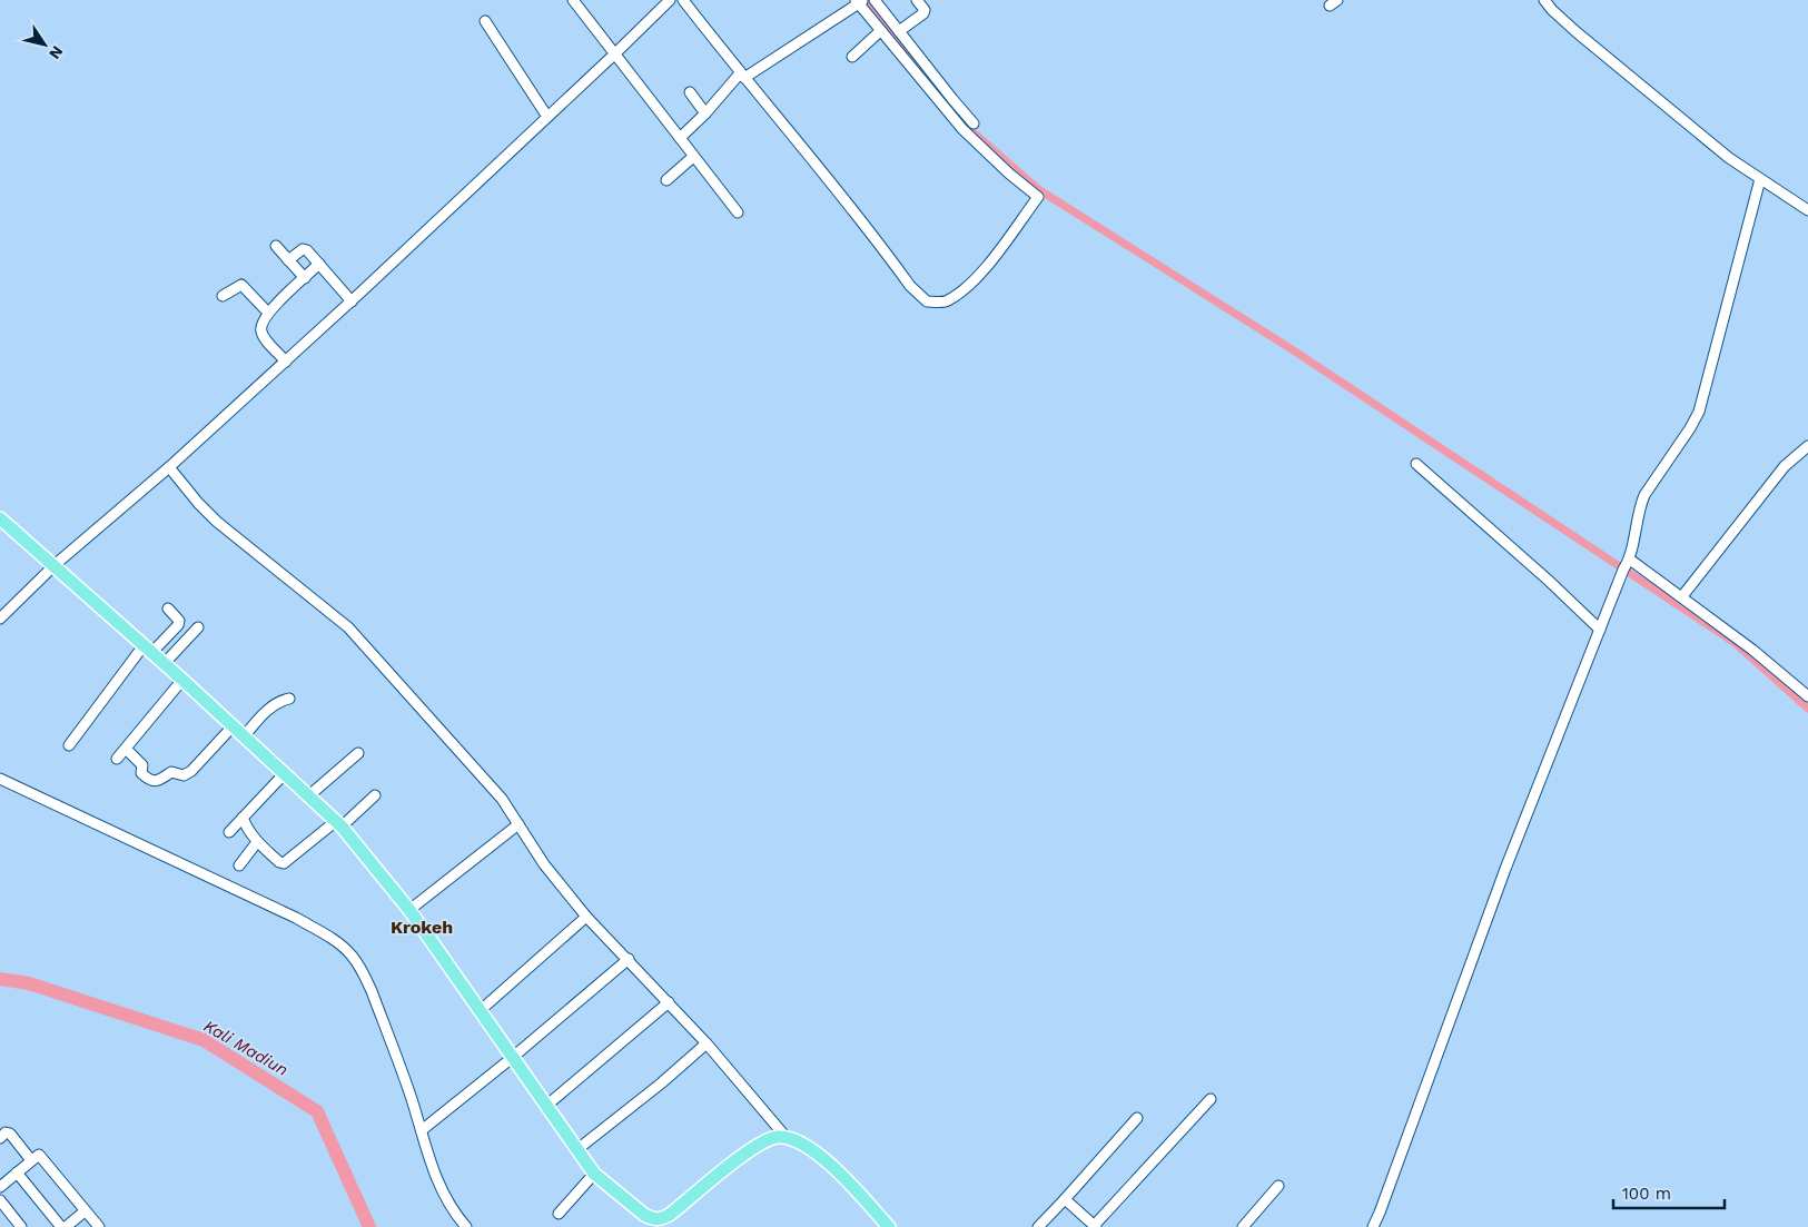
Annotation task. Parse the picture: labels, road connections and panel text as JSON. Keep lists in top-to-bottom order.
{
  "districts": ["Krokeh"],
  "water": ["Kali Madiun"],
  "scale_bar": "100 m",
  "north": "bottom right"
}
